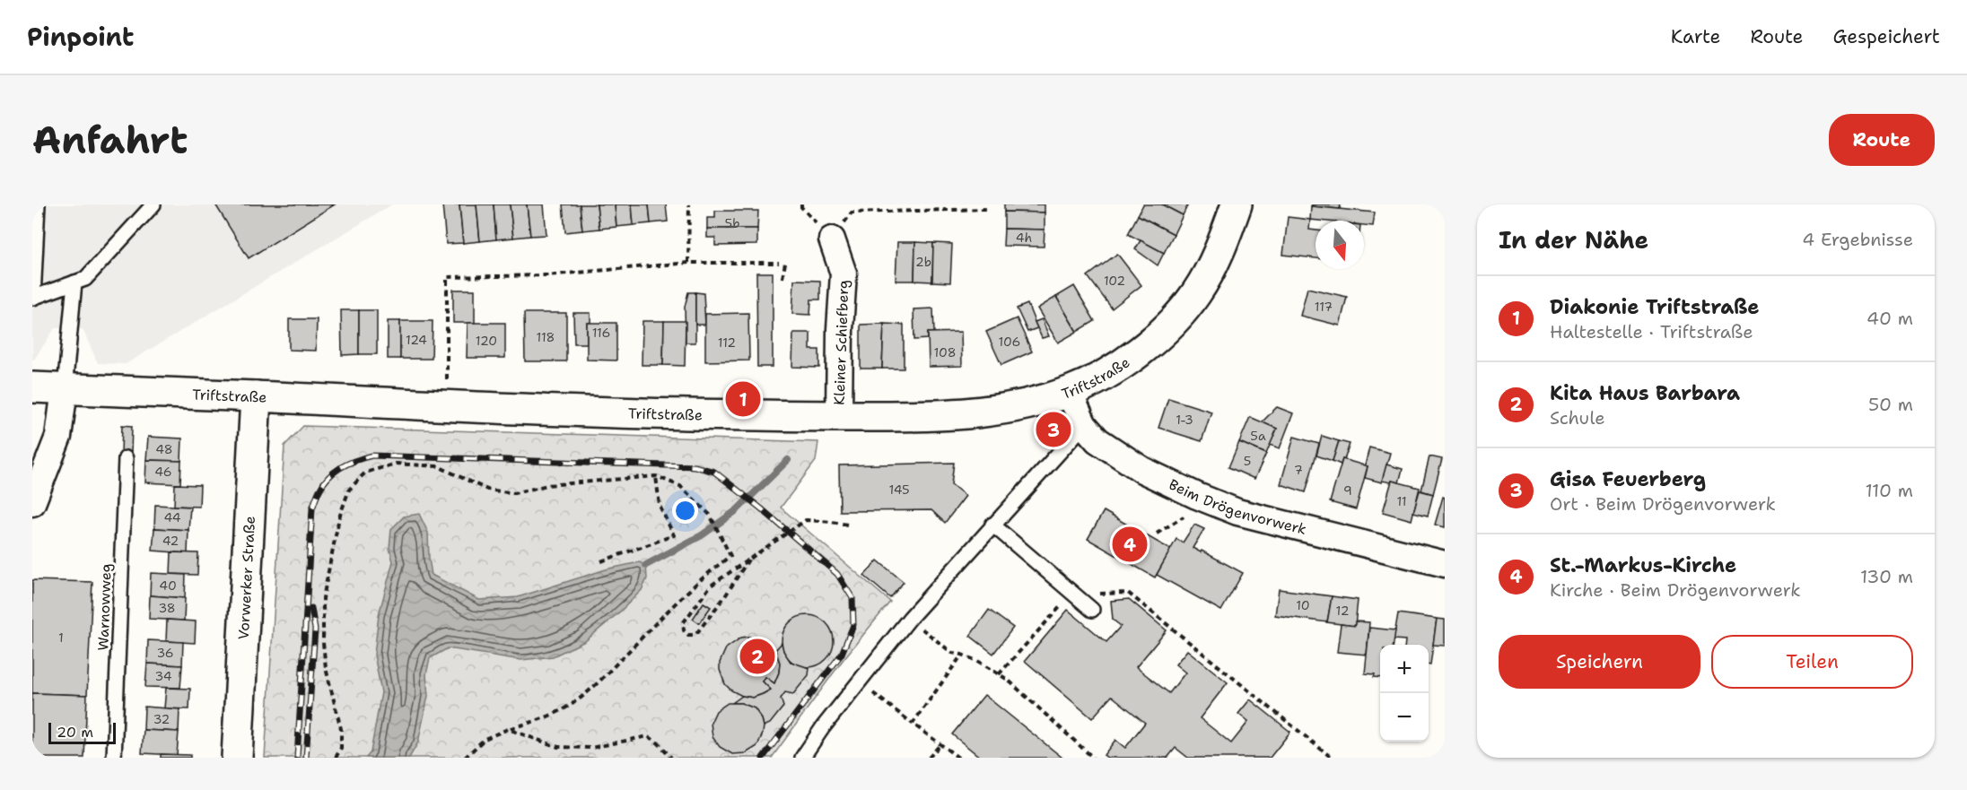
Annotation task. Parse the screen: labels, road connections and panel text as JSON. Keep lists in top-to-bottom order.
{
  "streets": {
    "street": [
      "Kleiner Schiefberg",
      "Triftstraße",
      "Beim Drögenvorwerk",
      "Vorwerker Straße"
    ],
    "lane": ["Warnowweg"]
  },
  "crossings": [
    ["Kleiner Schiefberg", "Triftstraße"],
    ["Triftstraße", "Beim Drögenvorwerk"],
    ["Triftstraße", "Vorwerker Straße"]
  ],
  "house_numbers": [
    "5b",
    "4h",
    "2b",
    "102",
    "117",
    "116",
    "118",
    "124",
    "120",
    "106",
    "112",
    "108",
    "1-3",
    "5a",
    "48",
    "5",
    "7",
    "46",
    "145",
    "9",
    "11",
    "44",
    "42",
    "40",
    "10",
    "38",
    "12",
    "1",
    "36",
    "34",
    "32"
  ],
  "scale_bar": "20 m",
  "north": "bottom",
  "page": {
    "header": "Pinpoint",
    "nav": ["Karte", "Route", "Gespeichert"],
    "buttons": [
      "Route",
      ["Speichern", "Teilen"]
    ],
    "title": "Anfahrt",
    "heading": ["In der Nähe", "4 Ergebnisse"],
    "list": [
      {
        "mark": "1",
        "name": "Diakonie Triftstraße",
        "note": "Haltestelle · Triftstraße",
        "value": "40 m"
      },
      {
        "mark": "2",
        "name": "Kita Haus Barbara",
        "note": "Schule",
        "value": "50 m"
      },
      {
        "mark": "3",
        "name": "Gisa Feuerberg",
        "note": "Ort · Beim Drögenvorwerk",
        "value": "110 m"
      },
      {
        "mark": "4",
        "name": "St.-Markus-Kirche",
        "note": "Kirche · Beim Drögenvorwerk",
        "value": "130 m"
      }
    ],
    "pins": [
      "1",
      "3",
      "4",
      "2"
    ],
    "map_buttons": ["+", "−"],
    "scale": "20 m"
  }
}
